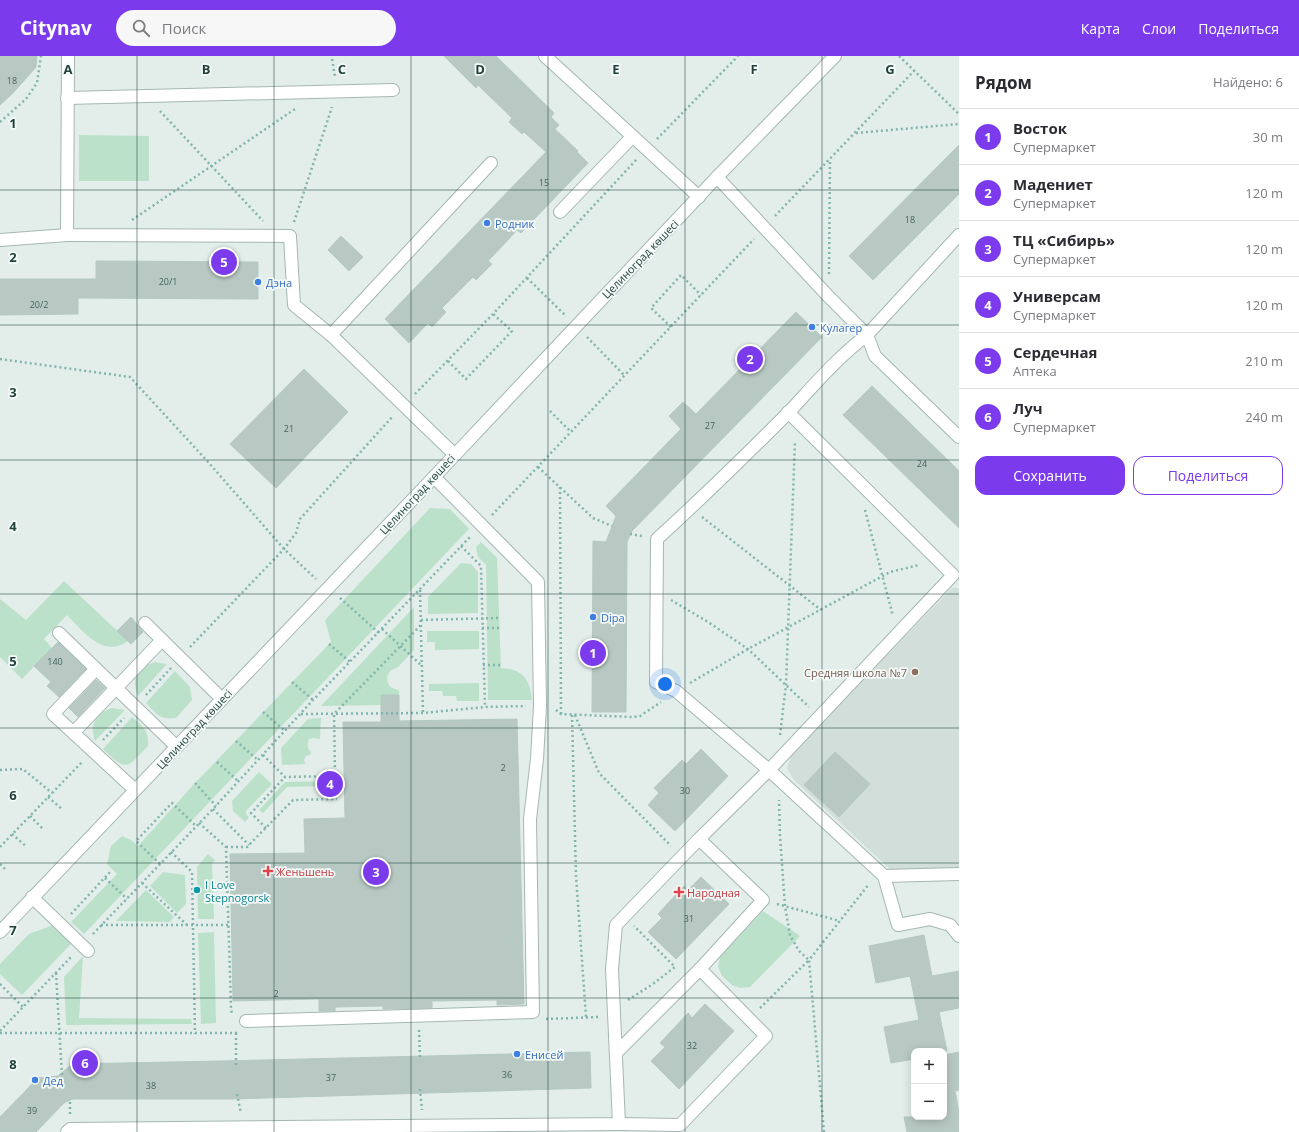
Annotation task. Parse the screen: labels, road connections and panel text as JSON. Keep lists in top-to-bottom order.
{
  "streets": {
    "street": ["Целиноград көшесі"]
  },
  "places": {
    "other": [
      "Родник",
      "Дэна",
      "Кулагер",
      "Dipa",
      "Средняя школа №7",
      "I Love Stepnogorsk",
      "Енисей",
      "Дед"
    ],
    "health": ["Женьшень", "Народная"]
  },
  "house_numbers": [
    "18",
    "15",
    "18",
    "20/1",
    "20/2",
    "27",
    "21",
    "24",
    "140",
    "2",
    "30",
    "31",
    "2",
    "32",
    "36",
    "37",
    "38",
    "39"
  ],
  "page": {
    "header": "Citynav",
    "search": "Поиск",
    "nav": ["Карта", "Слои", "Поделиться"],
    "heading": ["Рядом", "Найдено: 6"],
    "list": [
      {
        "mark": "1",
        "name": "Восток",
        "note": "Супермаркет",
        "value": "30 m"
      },
      {
        "mark": "2",
        "name": "Мадениет",
        "note": "Супермаркет",
        "value": "120 m"
      },
      {
        "mark": "3",
        "name": "ТЦ «Сибирь»",
        "note": "Супермаркет",
        "value": "120 m"
      },
      {
        "mark": "4",
        "name": "Универсам",
        "note": "Супермаркет",
        "value": "120 m"
      },
      {
        "mark": "5",
        "name": "Сердечная",
        "note": "Аптека",
        "value": "210 m"
      },
      {
        "mark": "6",
        "name": "Луч",
        "note": "Супермаркет",
        "value": "240 m"
      }
    ],
    "pins": [
      "5",
      "2",
      "1",
      "4",
      "3",
      "6"
    ],
    "buttons": ["Сохранить", "Поделиться"],
    "map_buttons": ["+", "−"]
  },
  "grid": {
    "columns": [
      "A",
      "B",
      "C",
      "D",
      "E",
      "F",
      "G"
    ],
    "rows": [
      "1",
      "2",
      "3",
      "4",
      "5",
      "6",
      "7",
      "8"
    ]
  }
}
